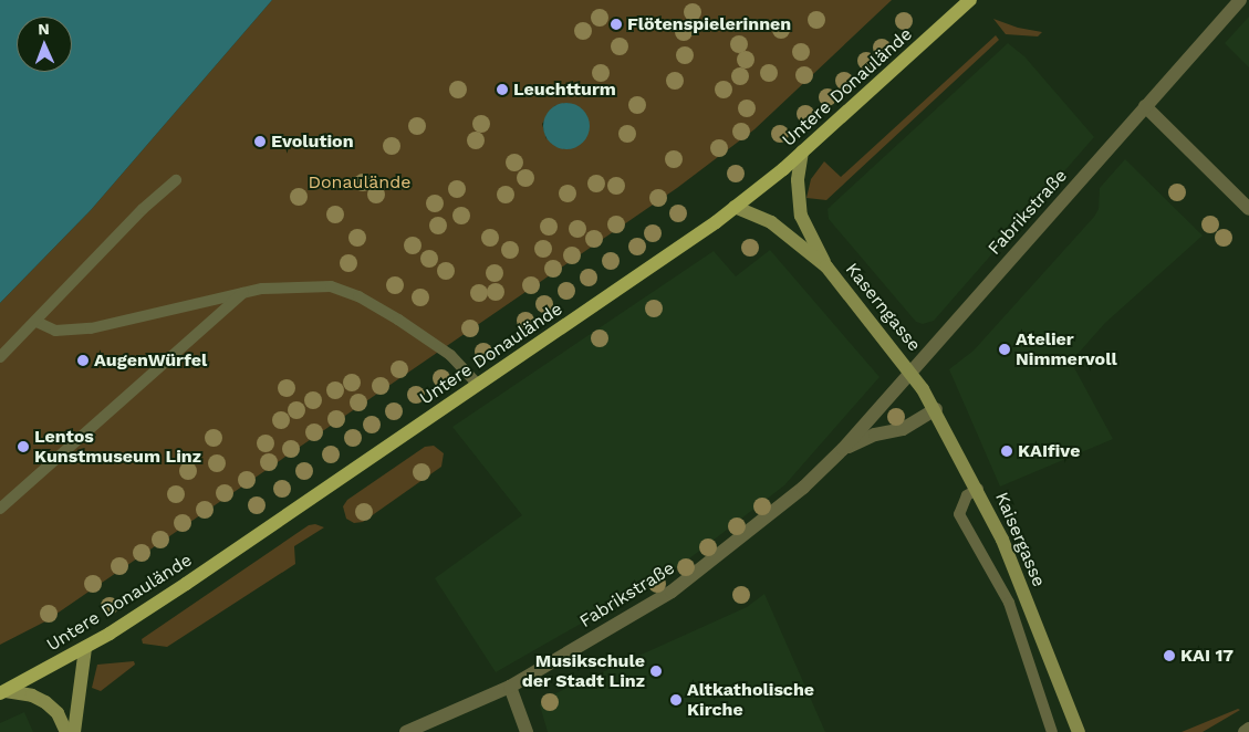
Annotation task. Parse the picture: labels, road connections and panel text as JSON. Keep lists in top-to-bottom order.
{
  "streets": {
    "main road": ["Untere Donaulände", "Kaserngasse", "Kaisergasse"],
    "street": ["Fabrikstraße"]
  },
  "crossings": [
    ["Untere Donaulände", "Kaserngasse"],
    ["Fabrikstraße", "Kaserngasse"],
    ["Fabrikstraße", "Kaisergasse"],
    ["Kaserngasse", "Kaisergasse"]
  ],
  "parks": ["Donaulände"],
  "places": [
    "Flötenspielerinnen",
    "Leuchtturm",
    "Evolution",
    "Atelier Nimmervoll",
    "AugenWürfel",
    "Lentos Kunstmuseum Linz",
    "KAIfive",
    "KAI 17",
    "Musikschule der Stadt Linz",
    "Altkatholische Kirche"
  ],
  "north": "top"
}
